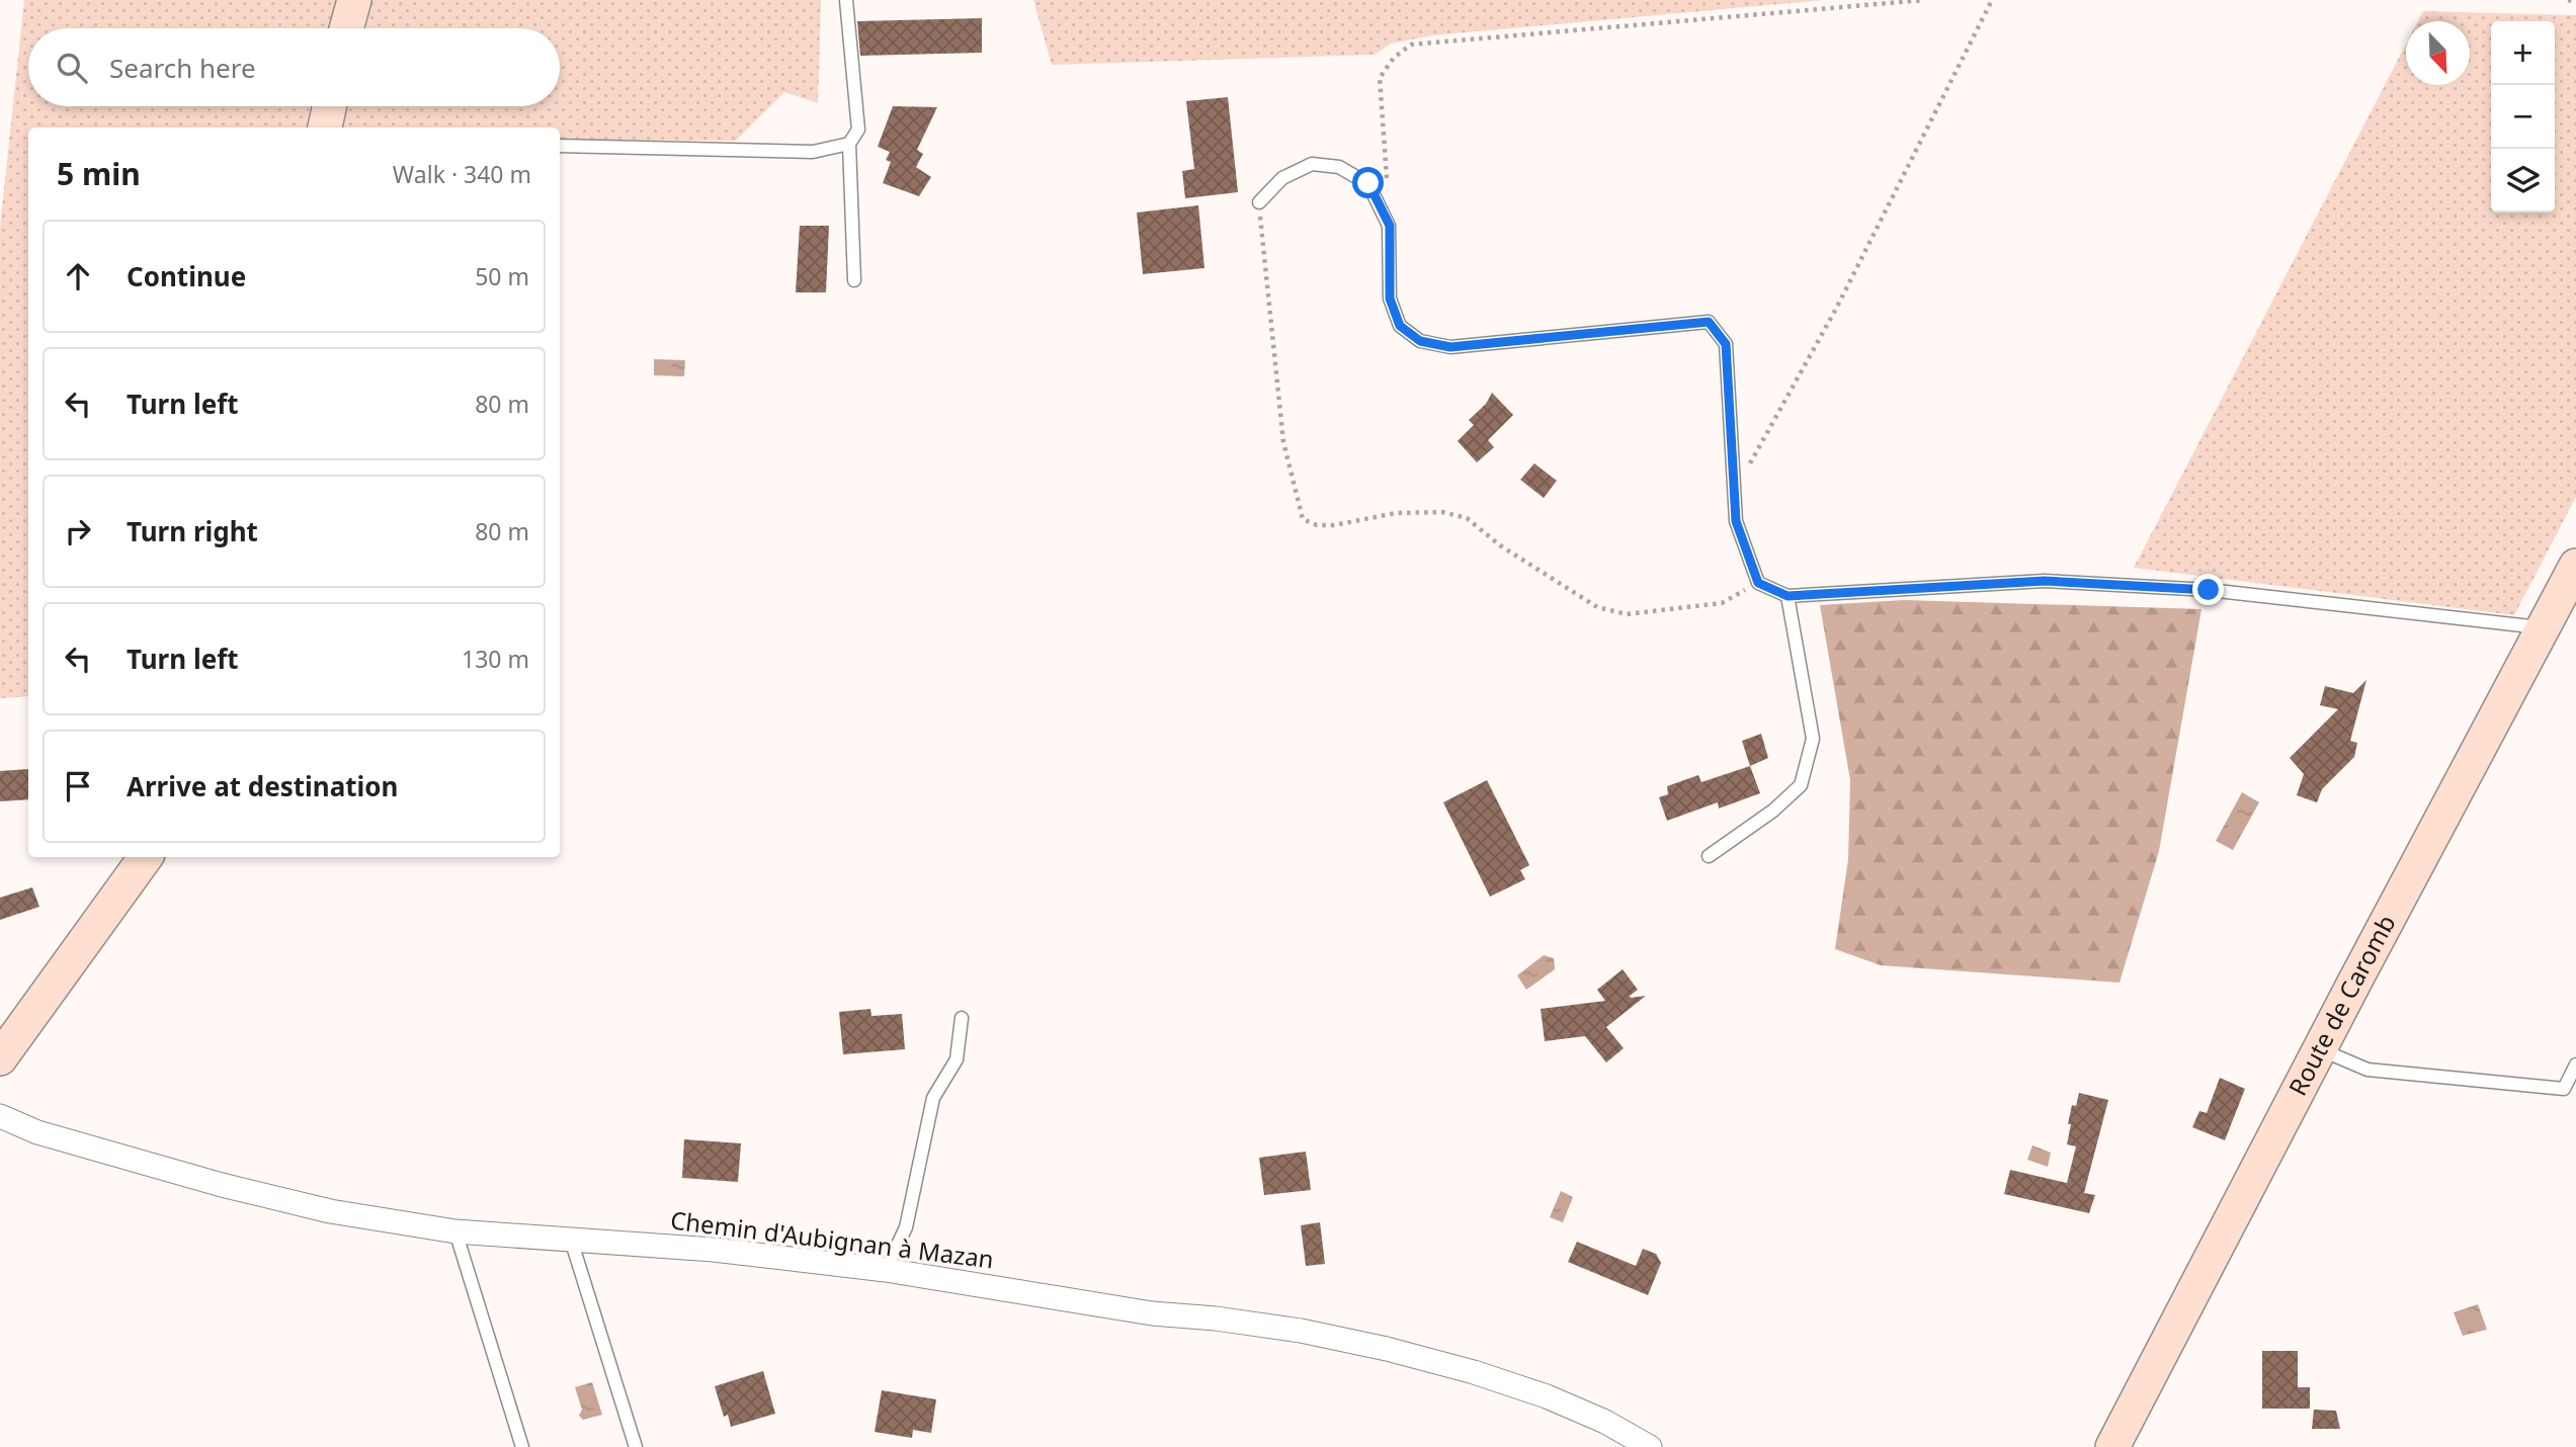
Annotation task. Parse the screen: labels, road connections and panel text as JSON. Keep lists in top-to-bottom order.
{
  "streets": {
    "main road": ["Route de Caromb"],
    "street": ["Chemin d'Aubignan à Mazan"]
  },
  "north": "bottom right",
  "page": {
    "map_buttons": ["+", "−"],
    "search": "Search here",
    "heading": ["5 min", "Walk · 340 m"],
    "list": [
      ["Continue", "50 m"],
      ["Turn left", "80 m"],
      ["Turn right", "80 m"],
      ["Turn left", "130 m"],
      "Arrive at destination"
    ]
  }
}
